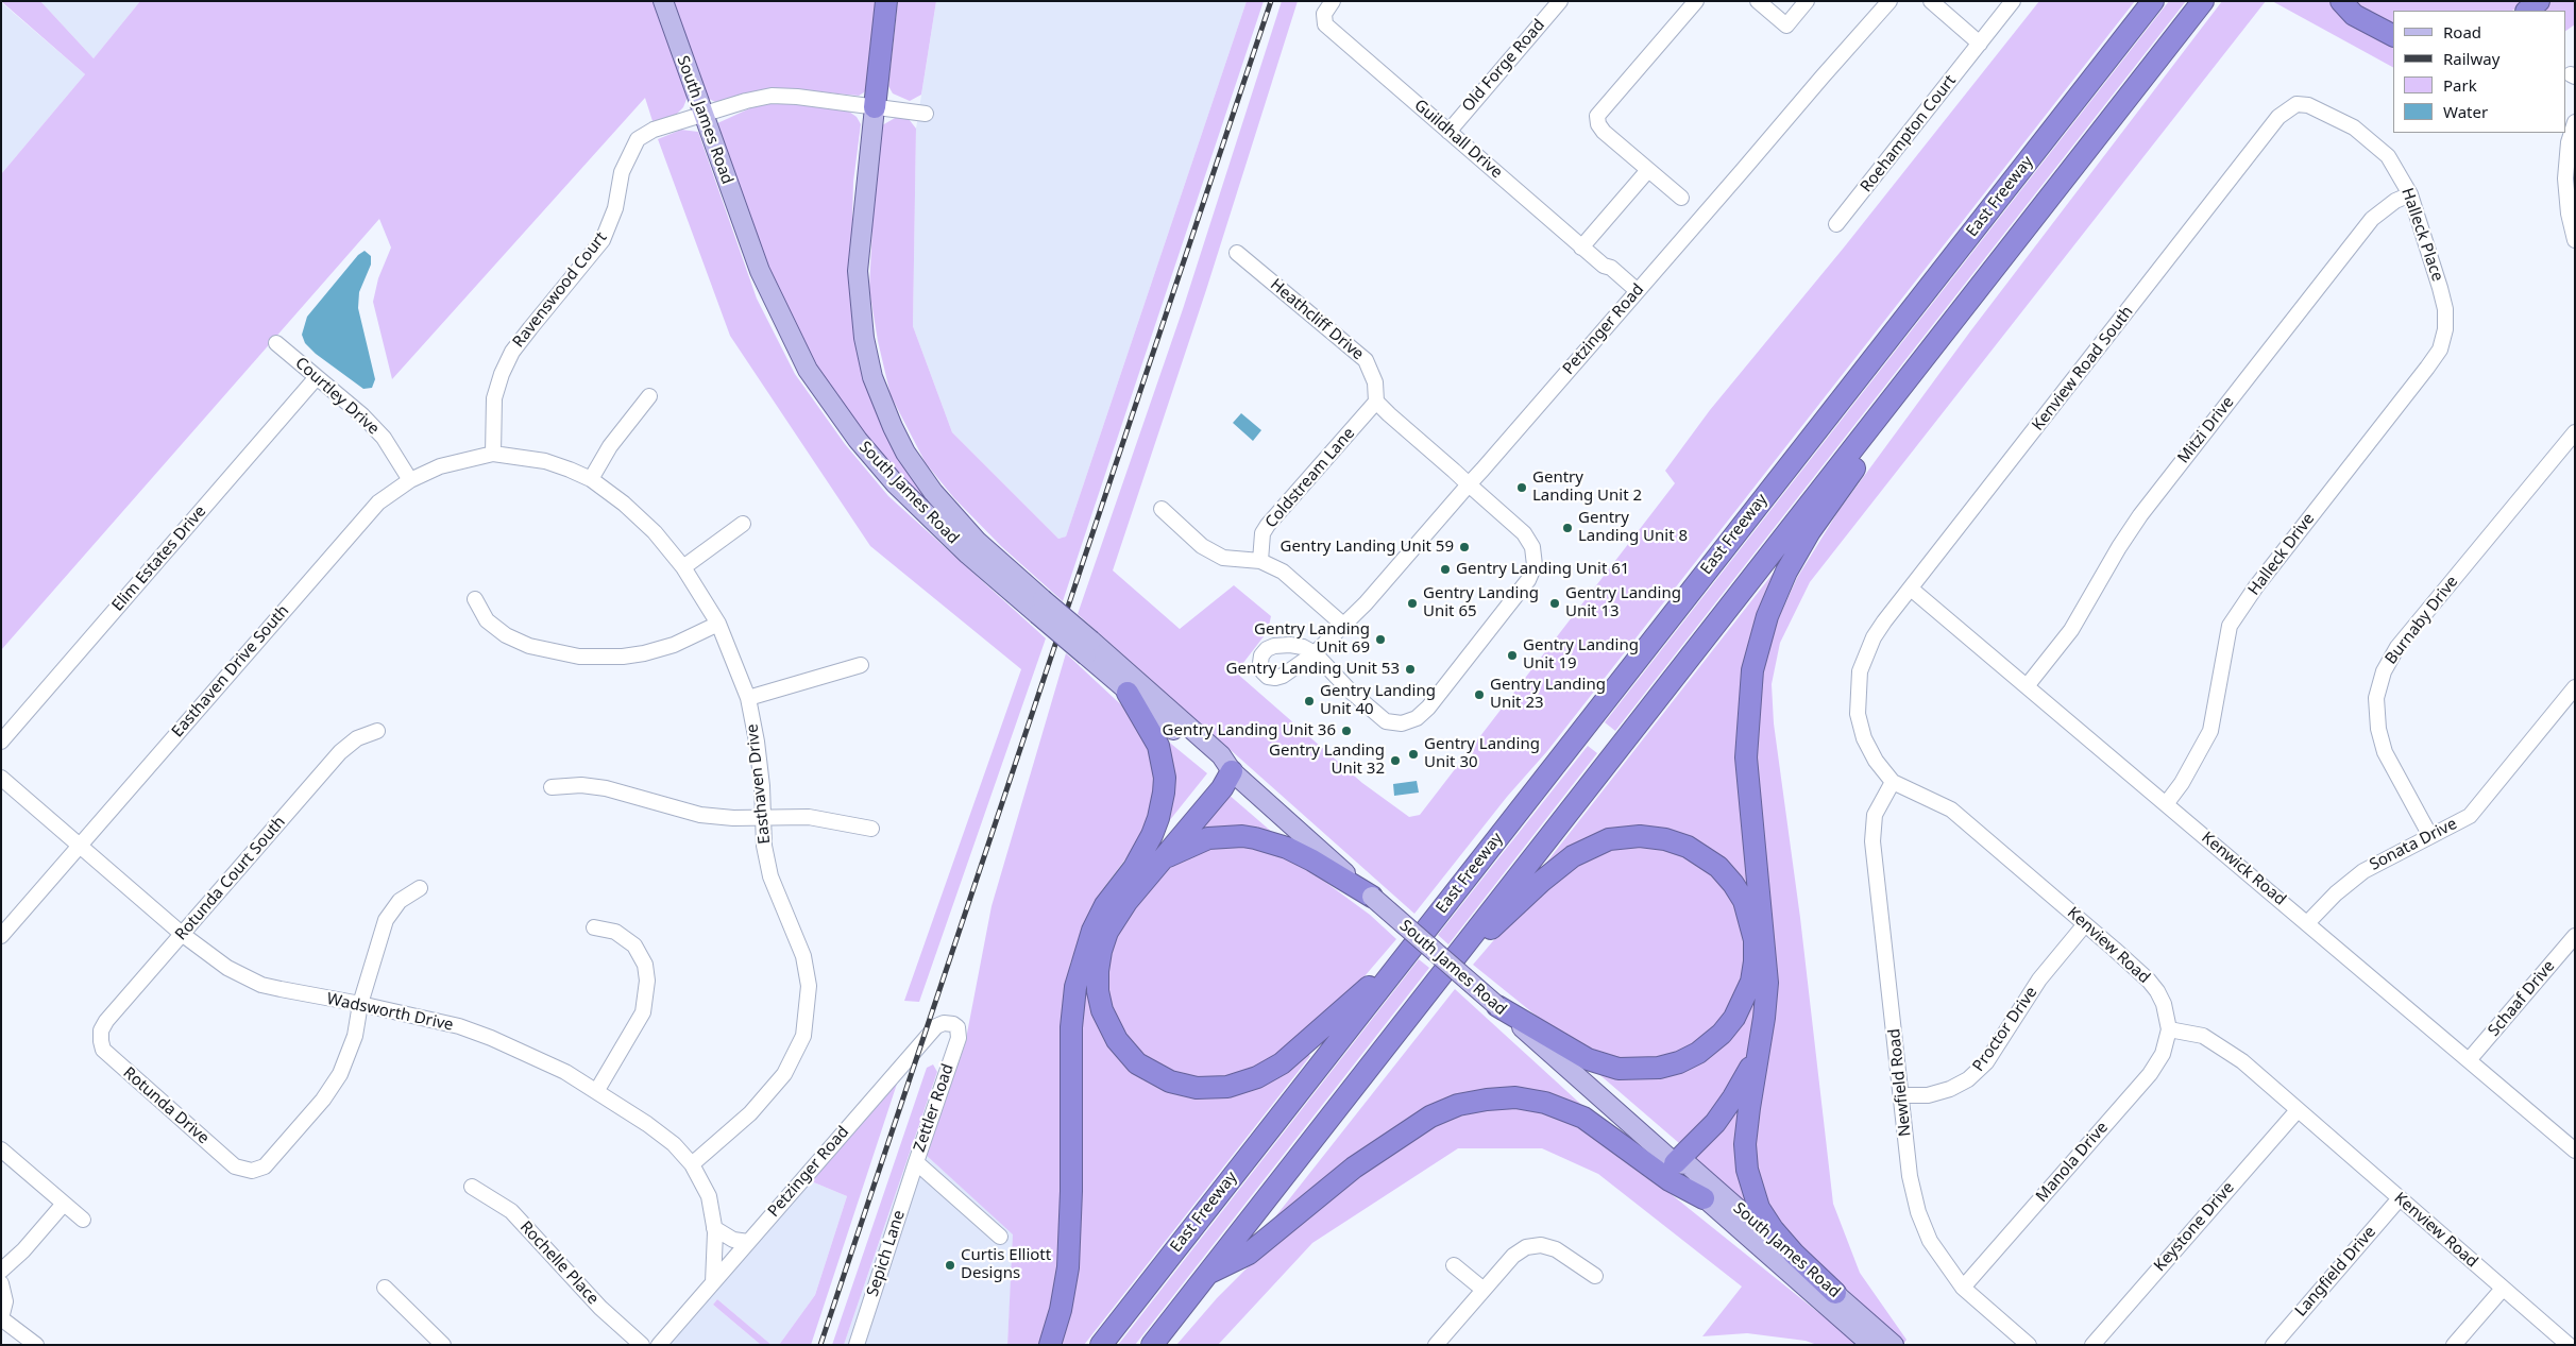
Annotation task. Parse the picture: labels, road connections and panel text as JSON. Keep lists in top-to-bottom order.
{
  "streets": {
    "highway": ["South James Road", "East Freeway"],
    "street": [
      "Old Forge Road",
      "Roehampton Court",
      "Guildhall Drive",
      "Halleck Place",
      "Ravenswood Court",
      "Heathcliff Drive",
      "Petzinger Road",
      "Kenview Road South",
      "Courtley Drive",
      "Mitzi Drive",
      "Coldstream Lane",
      "Halleck Drive",
      "Elim Estates Drive",
      "Burnaby Drive",
      "Easthaven Drive South",
      "Easthaven Drive",
      "Sonata Drive",
      "Kenwick Road",
      "Rotunda Court South",
      "Kenview Road",
      "Schaaf Drive",
      "Wadsworth Drive",
      "Proctor Drive",
      "Newfield Road",
      "Rotunda Drive",
      "Zettler Road",
      "Manola Drive",
      "Keystone Drive",
      "Sepich Lane",
      "Rochelle Place",
      "Langfield Drive"
    ]
  },
  "crossings": [
    ["Old Forge Road", "Guildhall Drive"],
    ["South James Road", "Ravenswood Court"],
    ["Guildhall Drive", "Petzinger Road"],
    ["Halleck Place", "Kenview Road South"],
    ["Halleck Place", "Mitzi Drive"],
    ["Halleck Place", "Halleck Drive"],
    ["Ravenswood Court", "Easthaven Drive South"],
    ["Ravenswood Court", "Easthaven Drive"],
    ["Heathcliff Drive", "Coldstream Lane"],
    ["Petzinger Road", "Wadsworth Drive"],
    ["Petzinger Road", "Zettler Road"],
    ["Kenview Road South", "Kenwick Road"],
    ["Kenview Road South", "Kenview Road"],
    ["Courtley Drive", "Elim Estates Drive"],
    ["Courtley Drive", "Easthaven Drive South"],
    ["Mitzi Drive", "Kenwick Road"],
    ["Halleck Drive", "Kenwick Road"],
    ["Burnaby Drive", "Sonata Drive"],
    ["Easthaven Drive South", "Easthaven Drive"],
    ["Easthaven Drive South", "Wadsworth Drive"],
    ["Easthaven Drive", "Wadsworth Drive"],
    ["Sonata Drive", "Kenwick Road"],
    ["Kenwick Road", "Schaaf Drive"],
    ["Rotunda Court South", "Wadsworth Drive"],
    ["Rotunda Court South", "Rotunda Drive"],
    ["Kenview Road", "Proctor Drive"],
    ["Kenview Road", "Newfield Road"],
    ["Kenview Road", "Manola Drive"],
    ["Kenview Road", "Keystone Drive"],
    ["Kenview Road", "Langfield Drive"],
    ["Wadsworth Drive", "Rotunda Drive"],
    ["Proctor Drive", "Newfield Road"],
    ["Newfield Road", "Manola Drive"],
    ["Zettler Road", "Sepich Lane"]
  ],
  "places": [
    "Gentry Landing Unit 2",
    "Gentry Landing Unit 8",
    "Gentry Landing Unit 59",
    "Gentry Landing Unit 61",
    "Gentry Landing Unit 65",
    "Gentry Landing Unit 13",
    "Gentry Landing Unit 69",
    "Gentry Landing Unit 19",
    "Gentry Landing Unit 53",
    "Gentry Landing Unit 23",
    "Gentry Landing Unit 40",
    "Gentry Landing Unit 36",
    "Gentry Landing Unit 30",
    "Gentry Landing Unit 32",
    "Curtis Elliott Designs"
  ],
  "legend": [
    "Road",
    "Railway",
    "Park",
    "Water"
  ]
}
